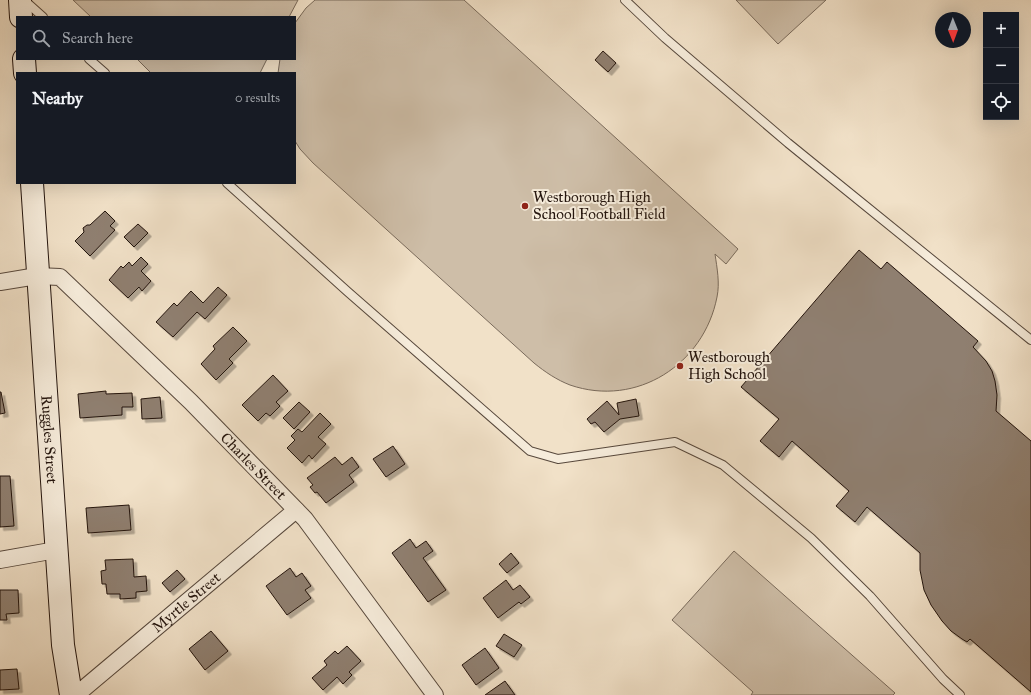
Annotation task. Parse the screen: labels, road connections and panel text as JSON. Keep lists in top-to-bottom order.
{
  "streets": {
    "street": ["Ruggles Street", "Charles Street", "Myrtle Street"]
  },
  "crossings": [
    ["Ruggles Street", "Charles Street"],
    ["Charles Street", "Myrtle Street"]
  ],
  "places": ["Westborough High School Football Field", "Westborough High School"],
  "north": "bottom",
  "page": {
    "map_buttons": ["+", "−"],
    "search": "Search here",
    "heading": ["Nearby", "0 results"]
  }
}
